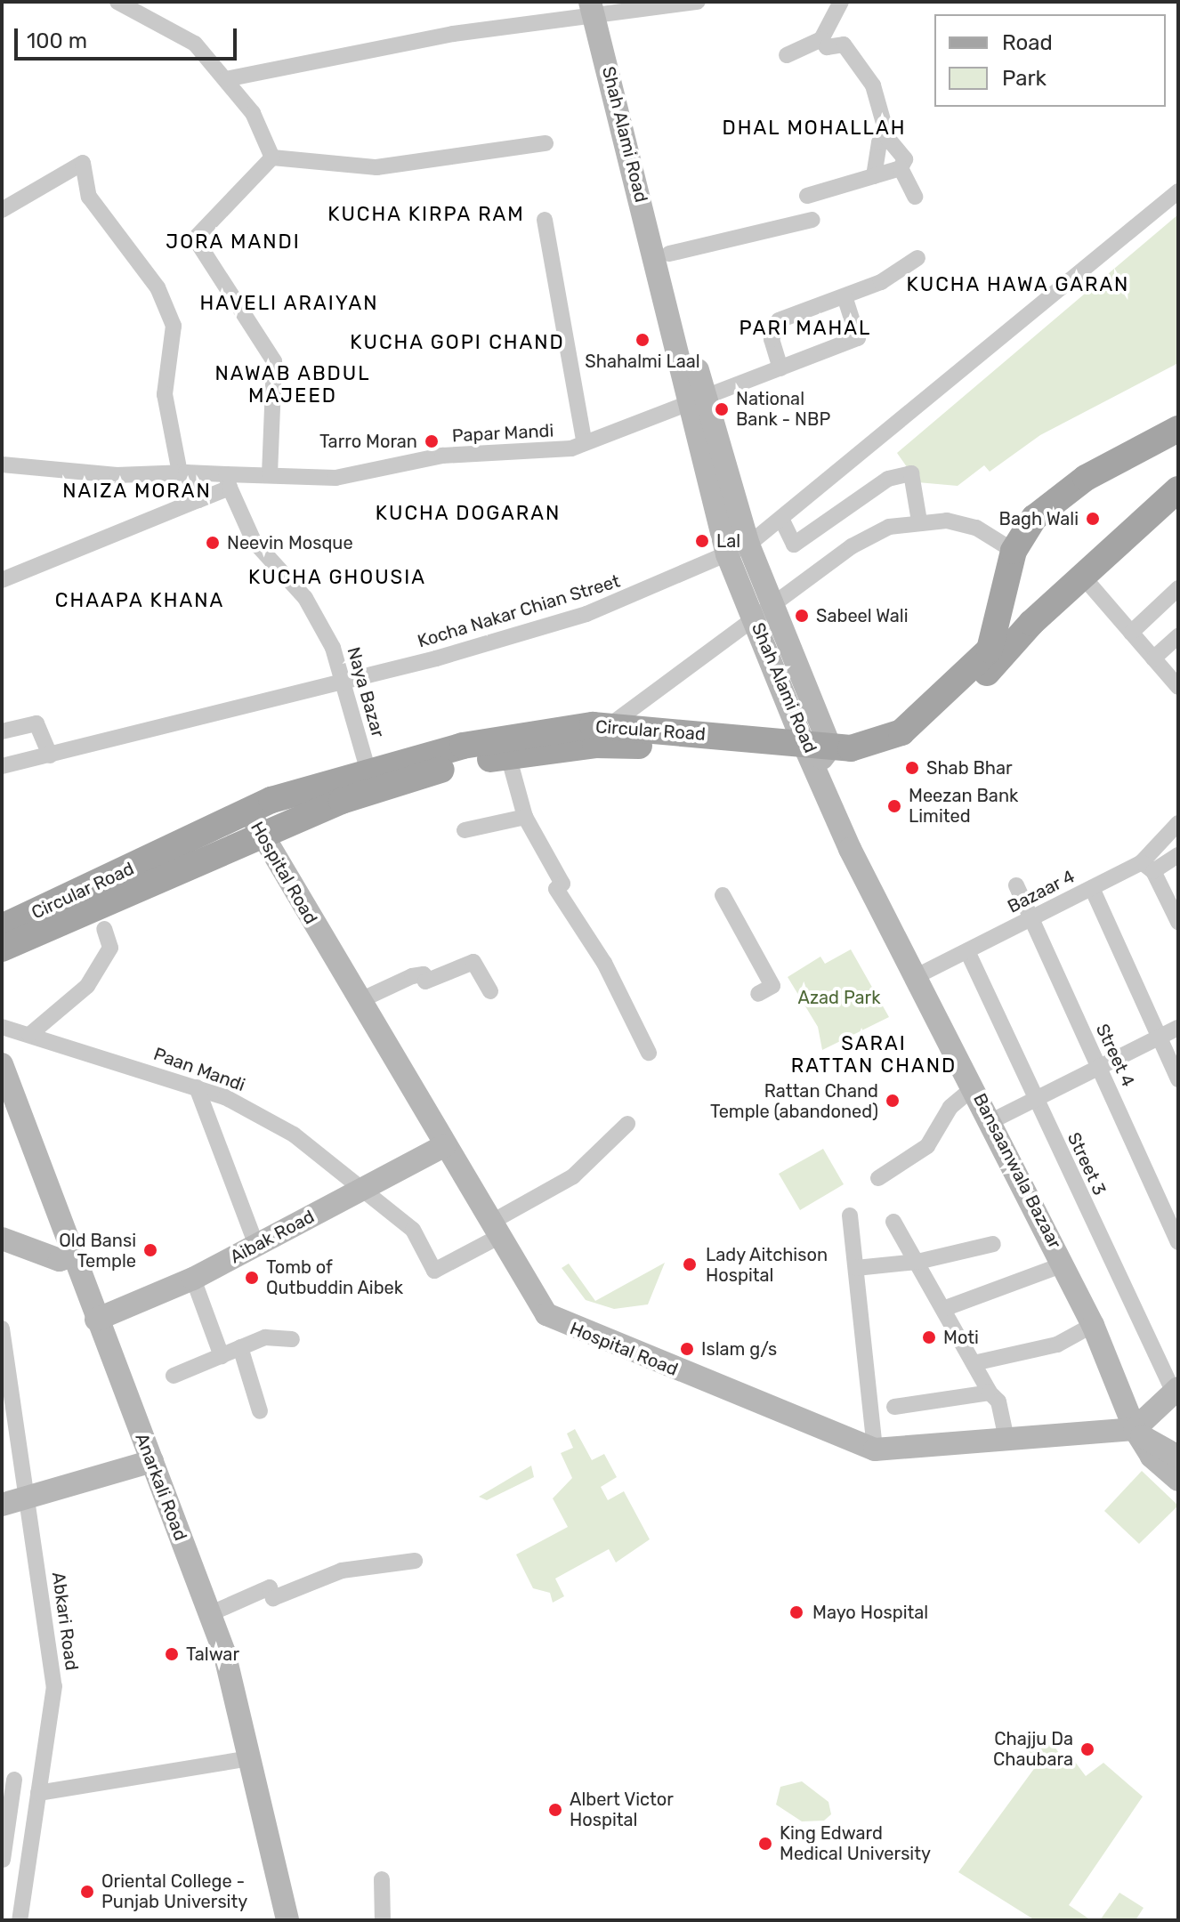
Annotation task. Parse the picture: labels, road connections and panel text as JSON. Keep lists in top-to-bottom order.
{
  "streets": {
    "main road": ["Circular Road"],
    "street": [
      "Shah Alami Road",
      "Papar Mandi",
      "Kocha Nakar Chian Street",
      "Naya Bazar",
      "Hospital Road",
      "Bazaar 4",
      "Street 4",
      "Paan Mandi",
      "Street 3",
      "Bansaanwala Bazaar",
      "Aibak Road",
      "Anarkali Road",
      "Abkari Road"
    ]
  },
  "crossings": [
    ["Shah Alami Road", "Papar Mandi"],
    ["Shah Alami Road", "Kocha Nakar Chian Street"],
    ["Shah Alami Road", "Circular Road"],
    ["Shah Alami Road", "Bansaanwala Bazaar"],
    ["Papar Mandi", "Naya Bazar"],
    ["Kocha Nakar Chian Street", "Naya Bazar"],
    ["Naya Bazar", "Circular Road"],
    ["Circular Road", "Hospital Road"],
    ["Circular Road", "Bansaanwala Bazaar"],
    ["Hospital Road", "Paan Mandi"],
    ["Hospital Road", "Bansaanwala Bazaar"],
    ["Hospital Road", "Aibak Road"],
    ["Bazaar 4", "Street 4"],
    ["Bazaar 4", "Street 3"],
    ["Bazaar 4", "Bansaanwala Bazaar"],
    ["Paan Mandi", "Aibak Road"],
    ["Aibak Road", "Anarkali Road"]
  ],
  "districts": [
    "DHAL MOHALLAH",
    "KUCHA KIRPA RAM",
    "JORA MANDI",
    "KUCHA HAWA GARAN",
    "HAVELI ARAIYAN",
    "PARI MAHAL",
    "KUCHA GOPI CHAND",
    "NAWAB ABDUL MAJEED",
    "NAIZA MORAN",
    "KUCHA DOGARAN",
    "KUCHA GHOUSIA",
    "CHAAPA KHANA",
    "SARAI RATTAN CHAND"
  ],
  "parks": ["Azad Park"],
  "places": [
    "Shahalmi Laal",
    "National Bank - NBP",
    "Tarro Moran",
    "Bagh Wali",
    "Lal",
    "Neevin Mosque",
    "Sabeel Wali",
    "Shab Bhar",
    "Meezan Bank Limited",
    "Rattan Chand Temple (abandoned)",
    "Old Bansi Temple",
    "Lady Aitchison Hospital",
    "Tomb of Qutbuddin Aibek",
    "Moti",
    "Islam g/s",
    "Mayo Hospital",
    "Talwar",
    "Chajju Da Chaubara",
    "Albert Victor Hospital",
    "King Edward Medical University",
    "Oriental College - Punjab University"
  ],
  "legend": ["Road", "Park"],
  "scale_bar": "100 m"
}
